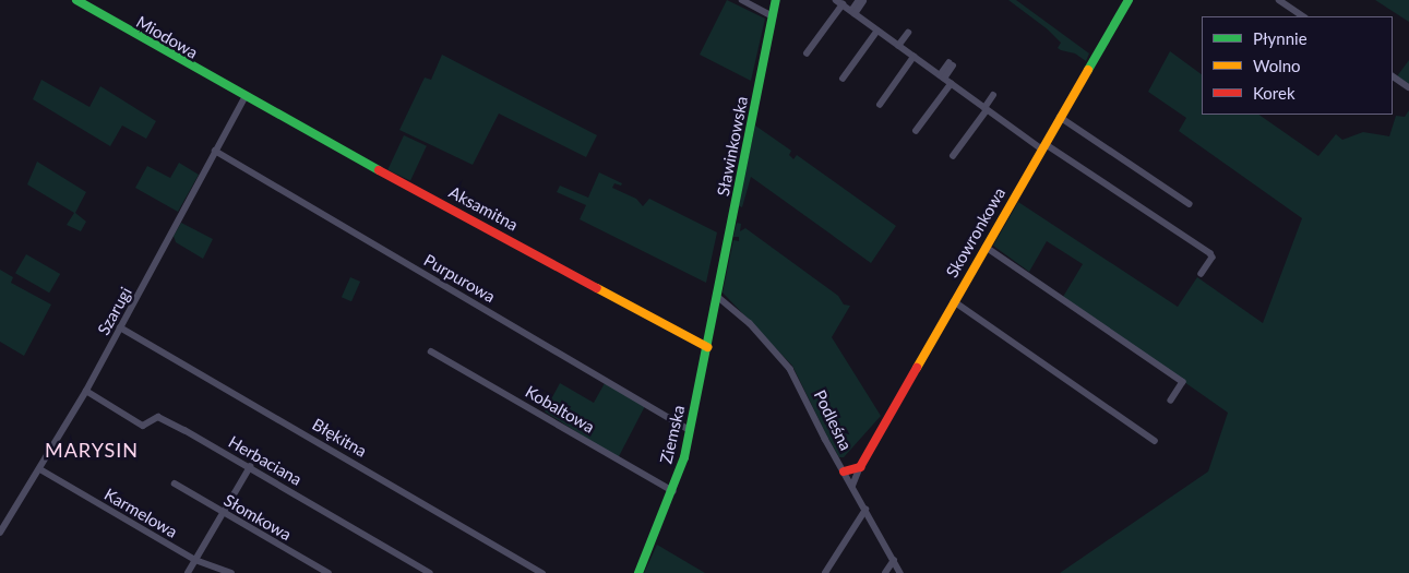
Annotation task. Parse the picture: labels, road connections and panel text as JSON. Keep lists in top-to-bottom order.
{
  "streets": {
    "street": [
      "Miodowa",
      "Sławinkowska",
      "Aksamitna",
      "Skowronkowa",
      "Purpurowa",
      "Szarugi",
      "Kobaltowa",
      "Podleśna",
      "Ziemska",
      "Błękitna",
      "Herbaciana",
      "Karmelowa",
      "Słomkowa"
    ]
  },
  "crossings": [
    ["Miodowa", "Aksamitna"],
    ["Miodowa", "Szarugi"],
    ["Sławinkowska", "Podleśna"],
    ["Sławinkowska", "Ziemska"],
    ["Aksamitna", "Szarugi"],
    ["Aksamitna", "Ziemska"],
    ["Purpurowa", "Szarugi"],
    ["Purpurowa", "Ziemska"],
    ["Szarugi", "Błękitna"],
    ["Szarugi", "Herbaciana"],
    ["Szarugi", "Karmelowa"],
    ["Kobaltowa", "Ziemska"],
    ["Podleśna", "Ziemska"]
  ],
  "districts": ["MARYSIN"],
  "legend": ["Płynnie", "Wolno", "Korek"]
}
